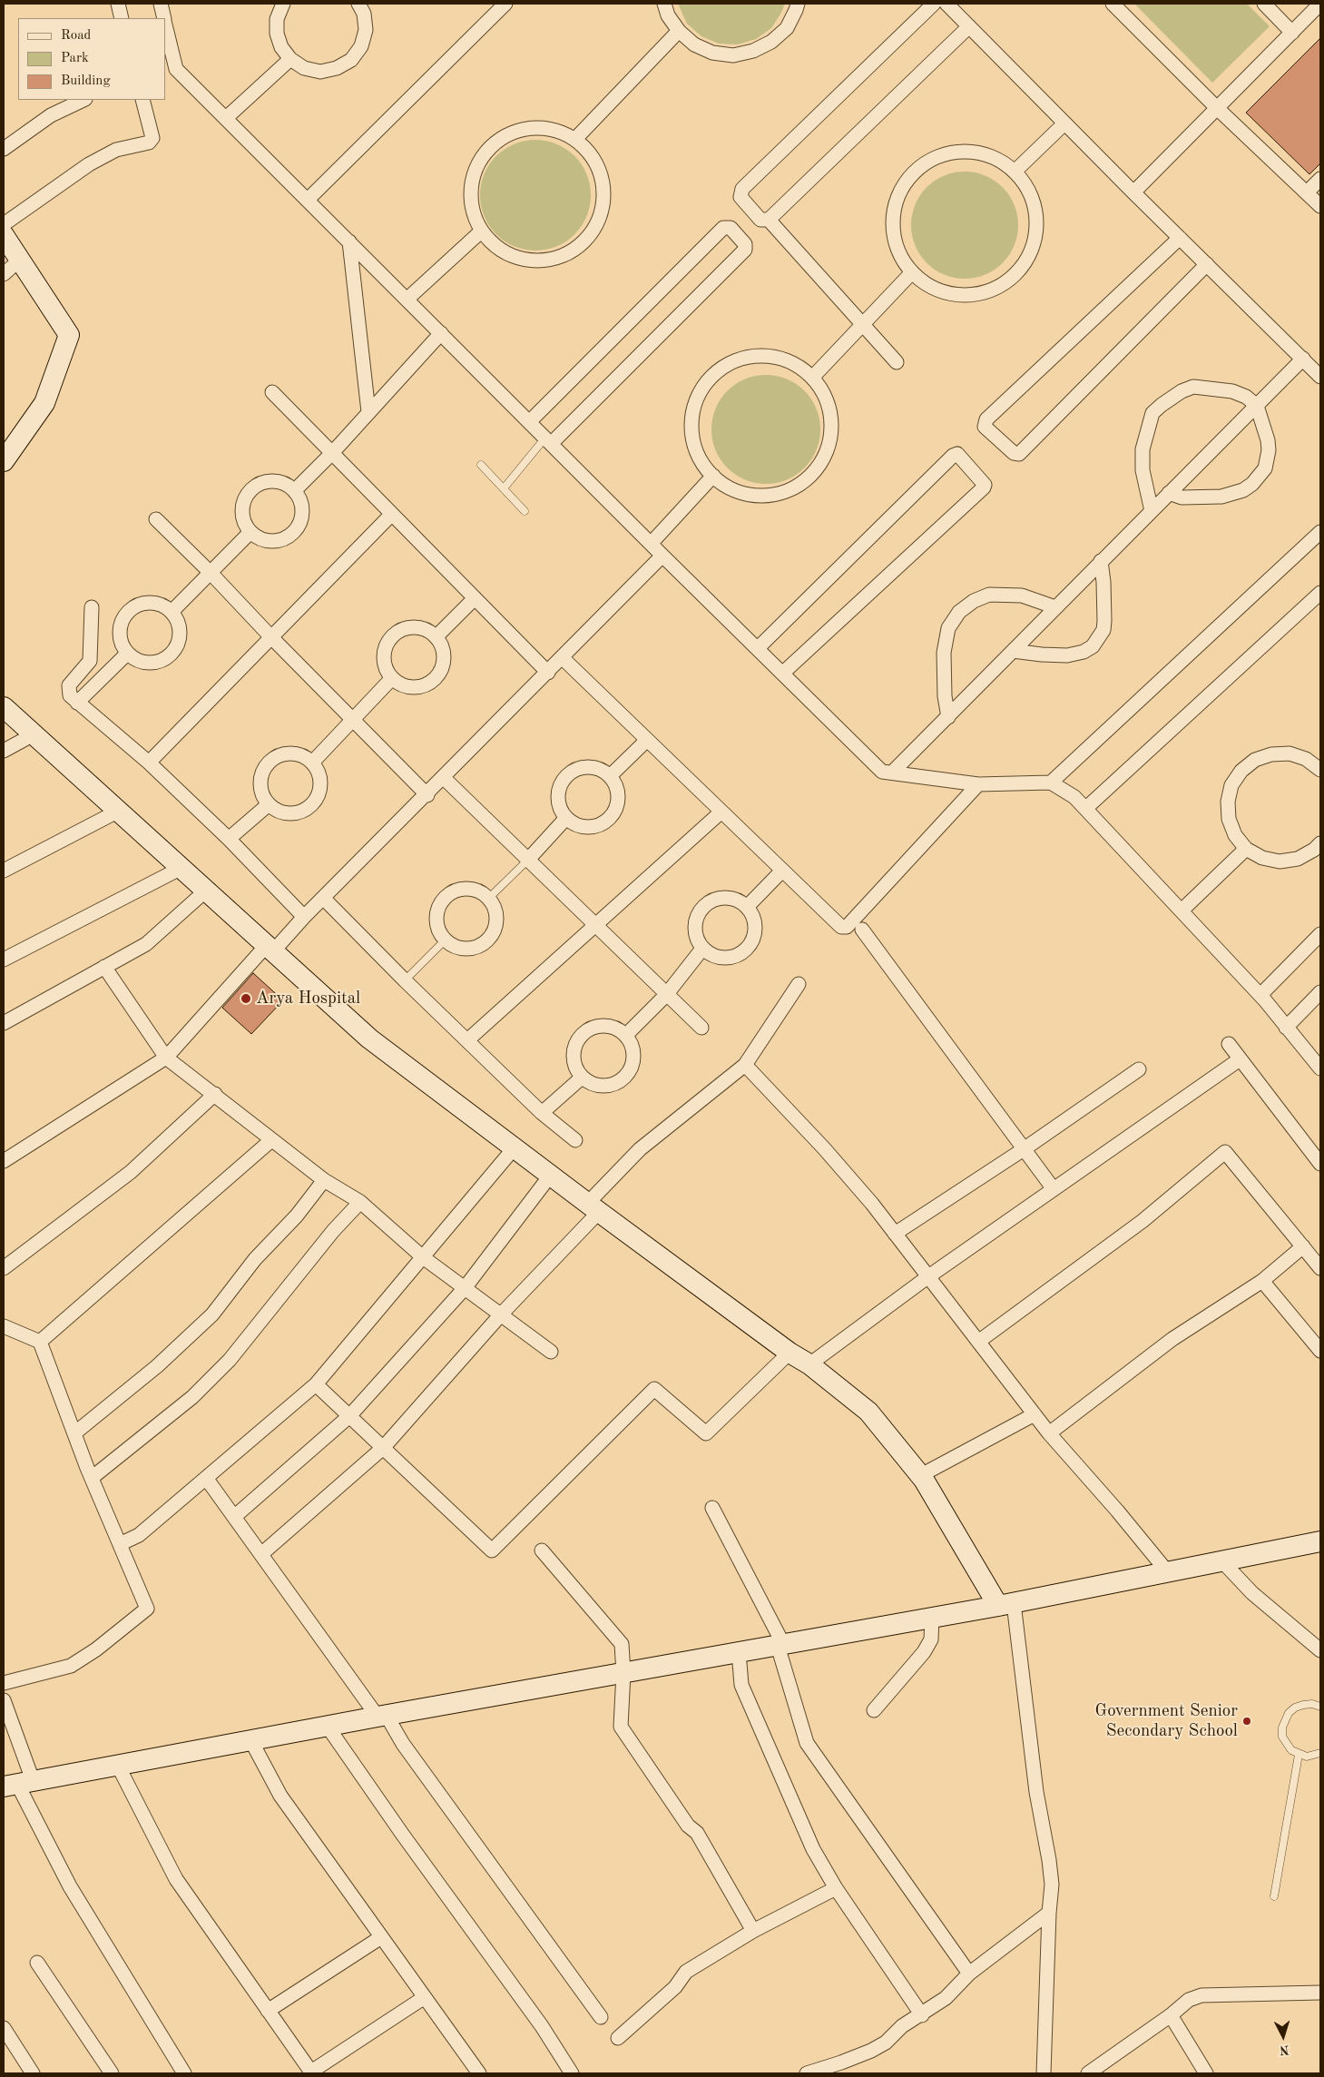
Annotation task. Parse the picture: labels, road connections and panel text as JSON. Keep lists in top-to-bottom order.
{
  "places": ["Arya Hospital", "Government Senior Secondary School"],
  "legend": ["Road", "Park", "Building"],
  "north": "bottom"
}
